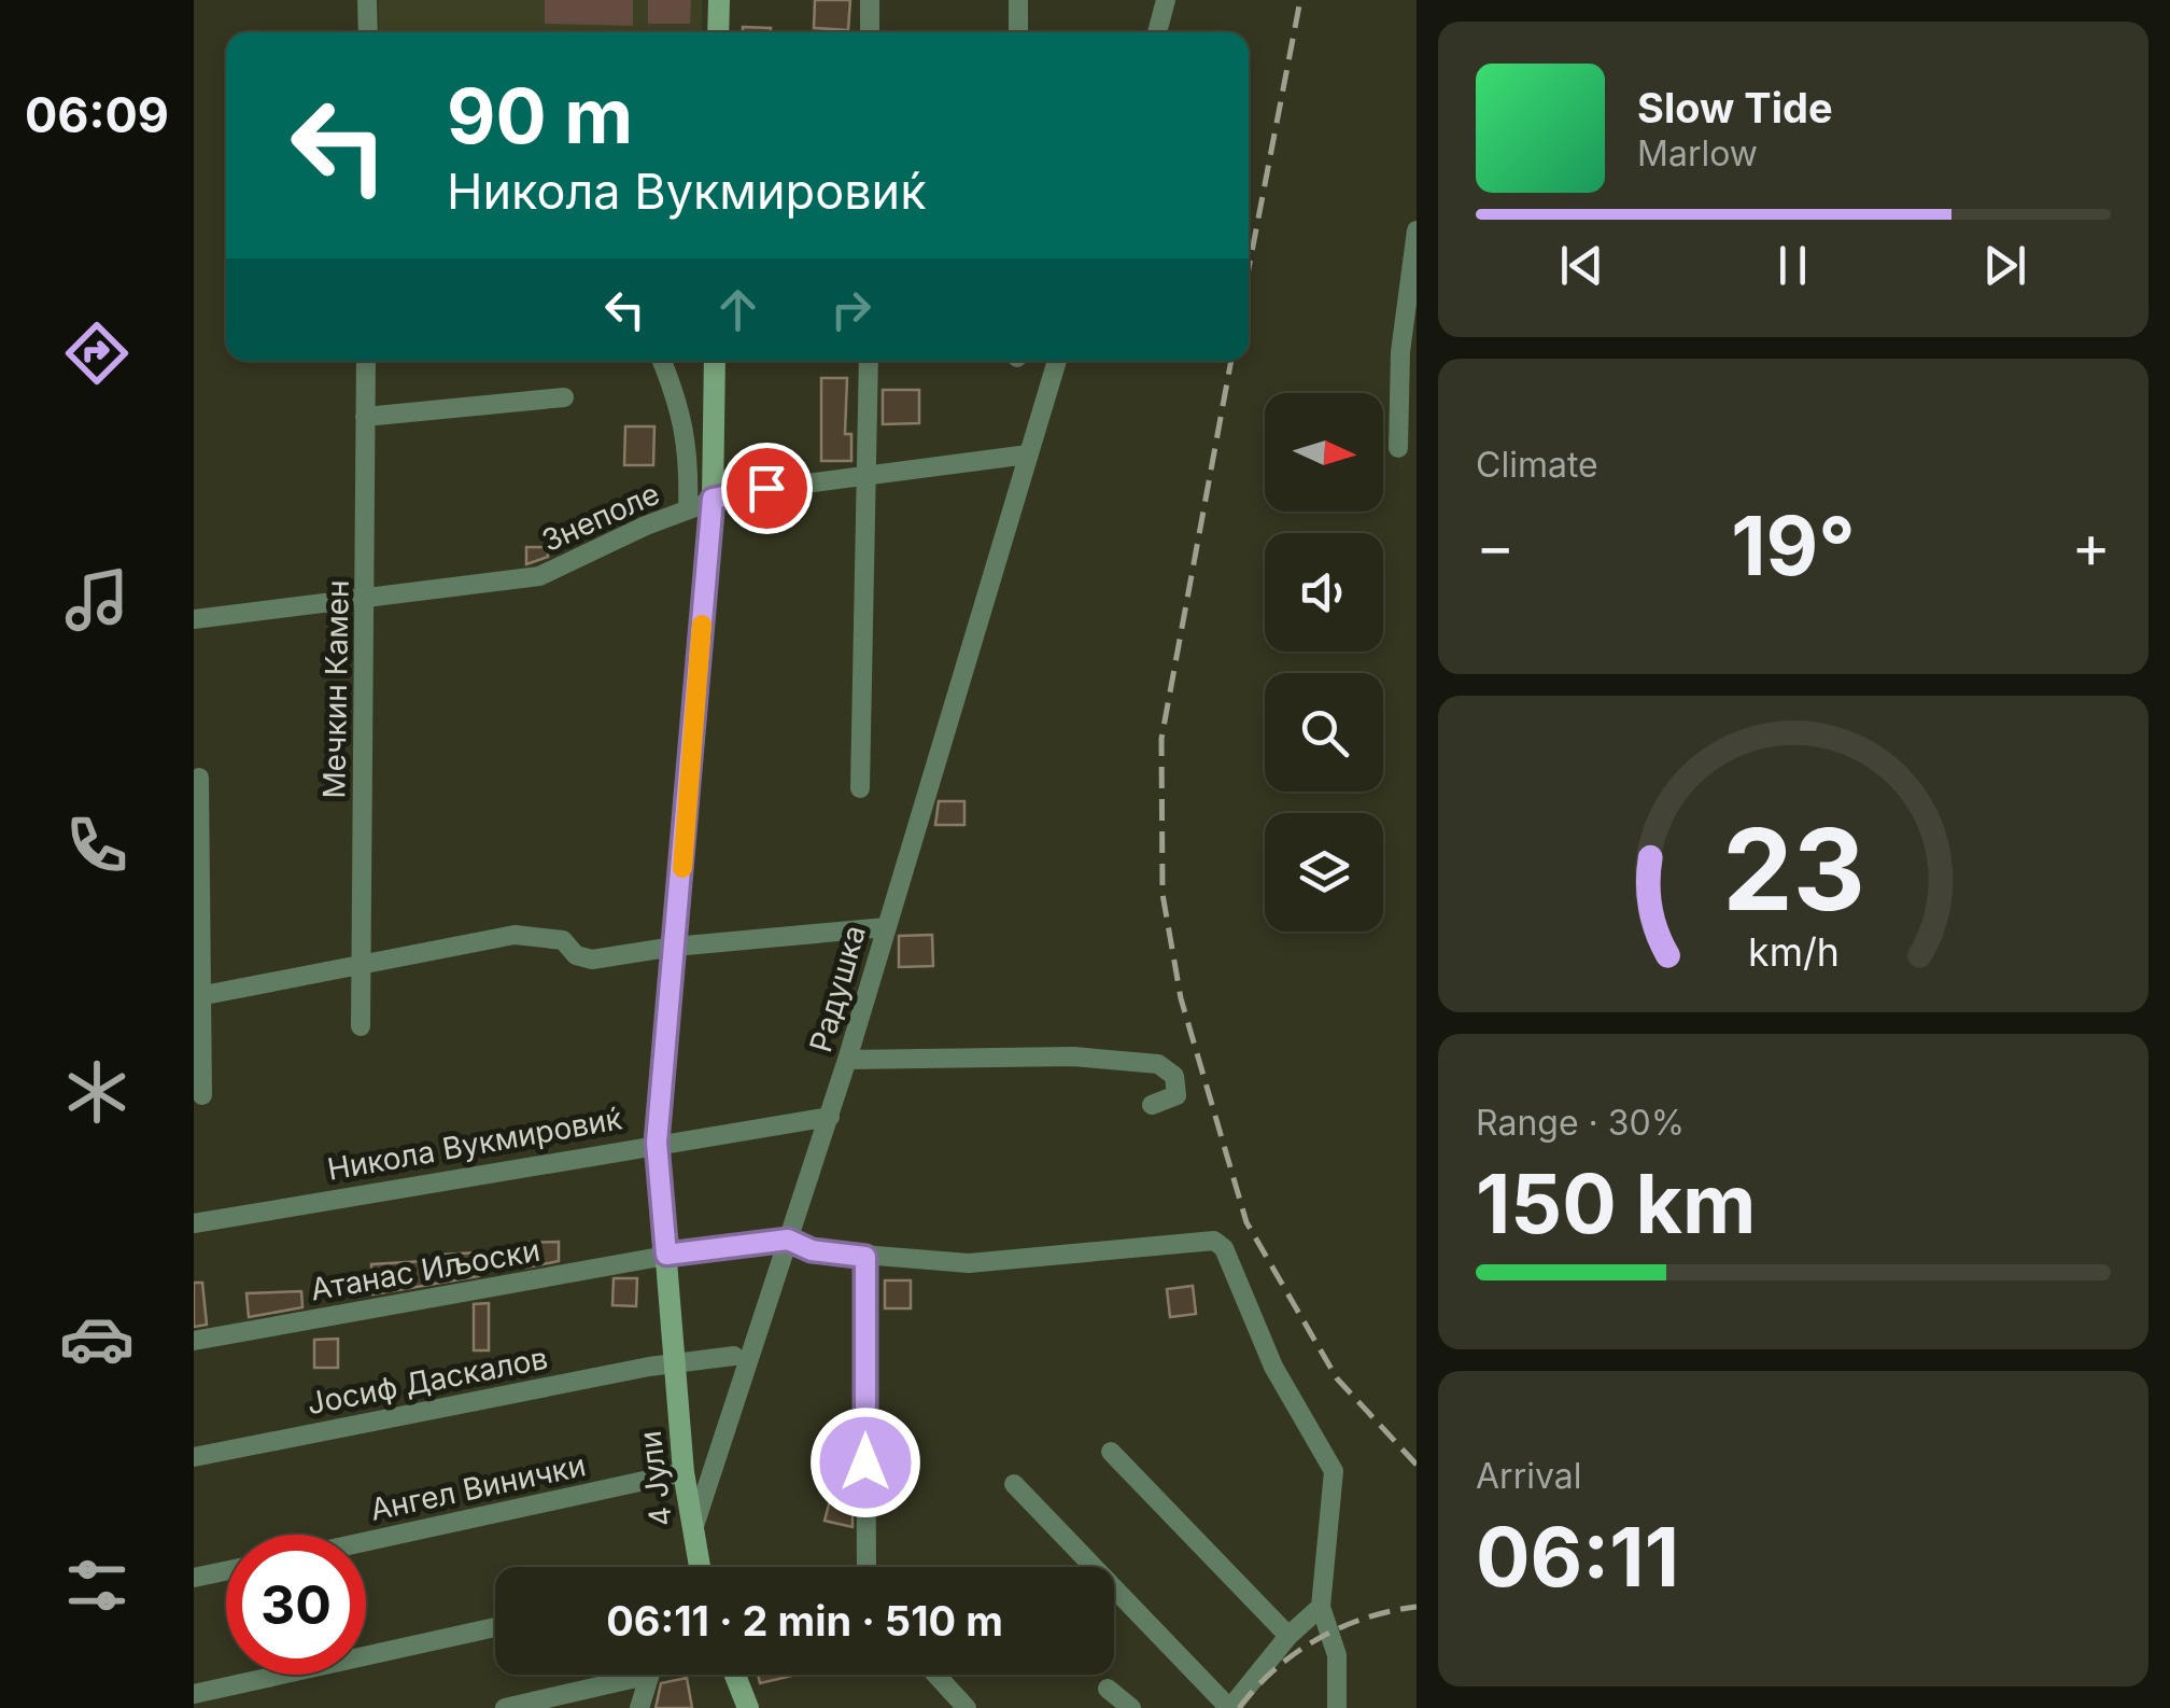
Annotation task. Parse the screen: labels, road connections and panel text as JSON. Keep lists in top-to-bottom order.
{
  "streets": {
    "street": [
      "Знеполе",
      "Мечкин Камен",
      "Радушка",
      "Никола Вукмировиќ",
      "Aтанас Иљоски",
      "Јосиф Даскалов",
      "4 Јули",
      "Ангел Винички"
    ]
  },
  "crossings": [
    ["Знеполе", "Мечкин Камен"],
    ["Знеполе", "Радушка"],
    ["Радушка", "Никола Вукмировиќ"],
    ["Радушка", "4 Јули"],
    ["Aтанас Иљоски", "4 Јули"],
    ["Јосиф Даскалов", "4 Јули"],
    ["4 Јули", "Ангел Винички"]
  ],
  "north": "right",
  "page": {
    "tabs": "06:09",
    "turn": ["90 m", "Никола Вукмировиќ"],
    "song": ["Slow Tide", "Marlow"],
    "tile": [
      "Climate",
      ["Range · 30%", "150 km"],
      ["Arrival", "06:11"]
    ],
    "heat": ["−", "19°", "+"],
    "limit": "30",
    "trip": "06:11 · 2 min · 510 m",
    "gauge": ["23", "km/h"]
  }
}
